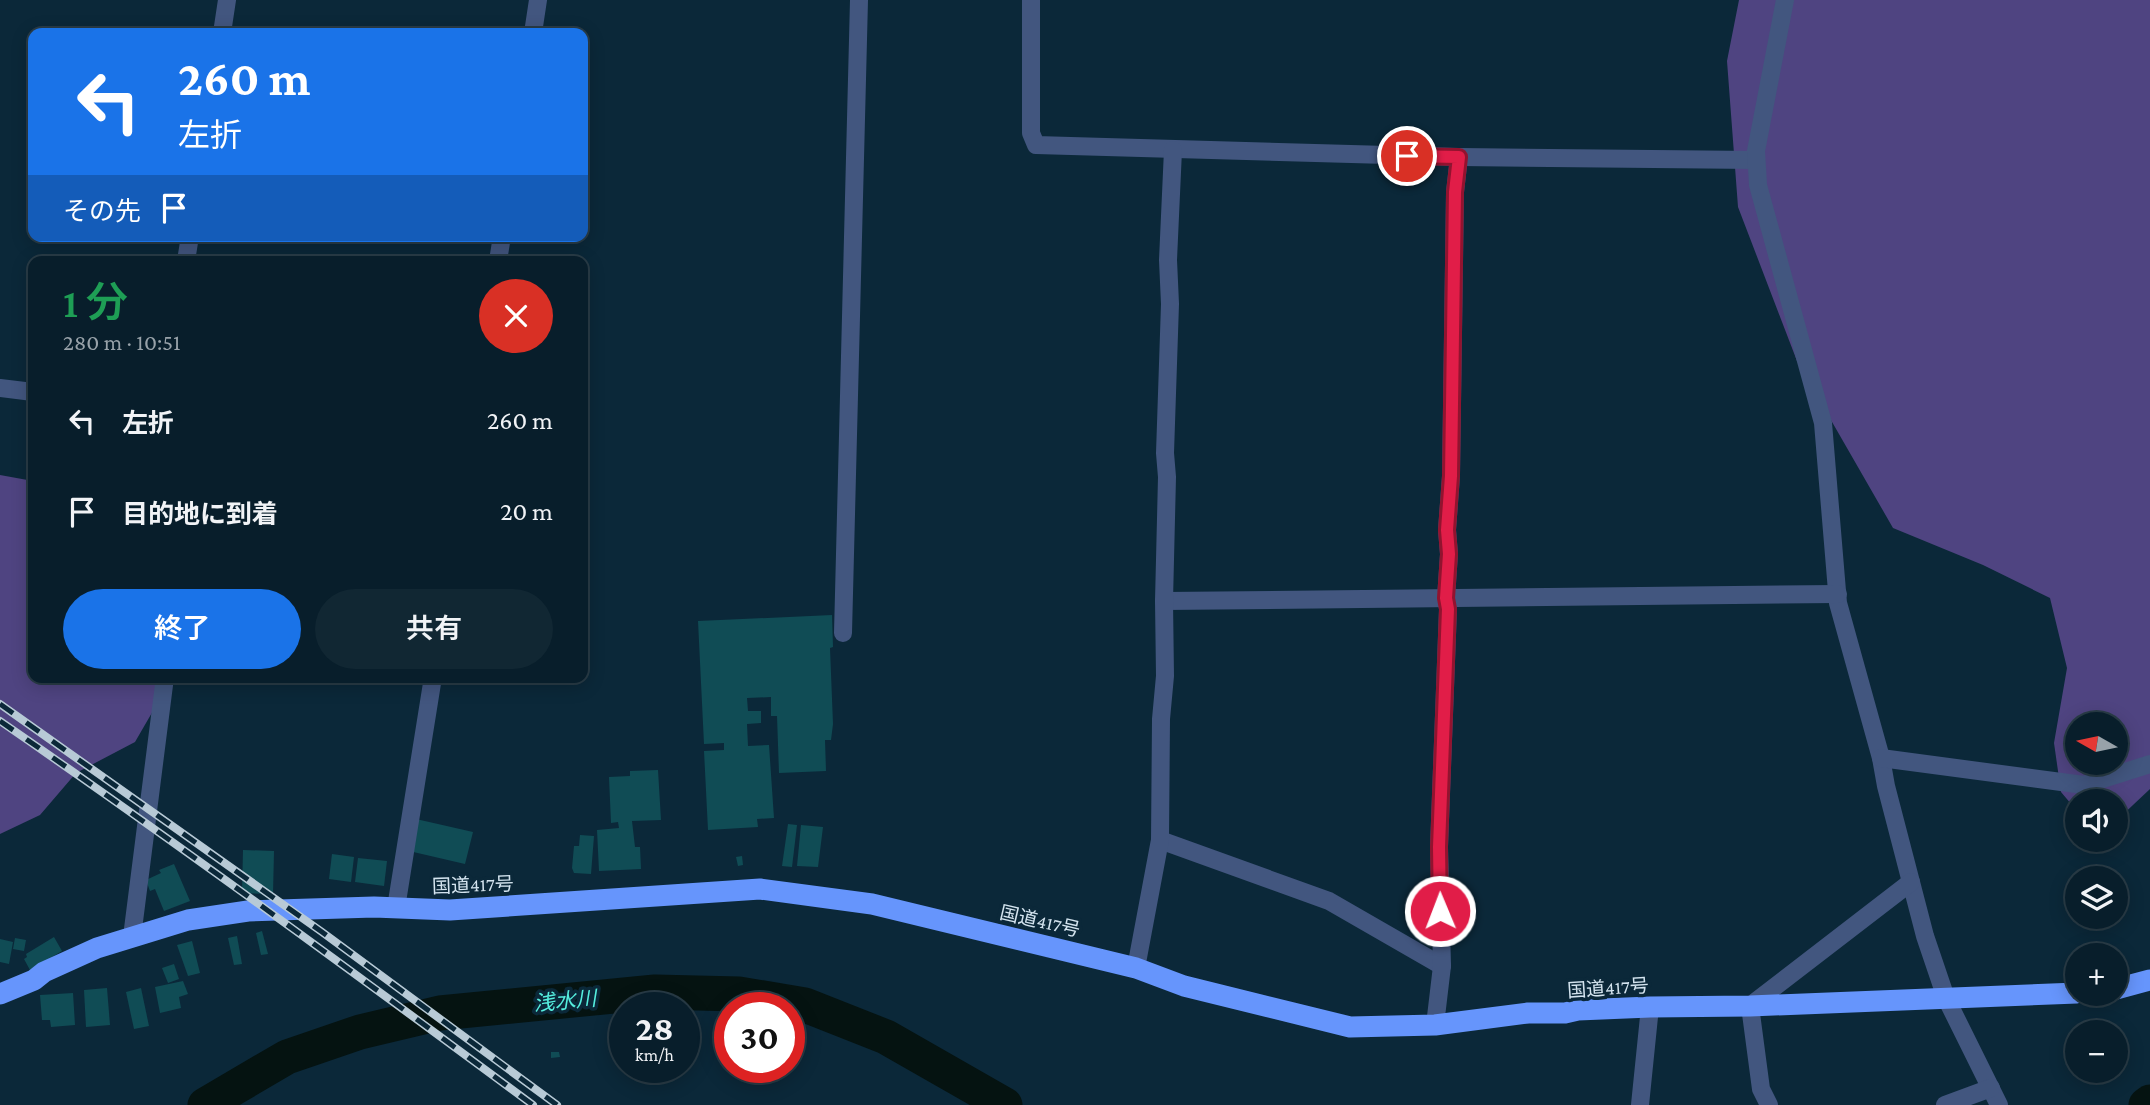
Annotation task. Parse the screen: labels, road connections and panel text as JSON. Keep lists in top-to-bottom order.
{
  "streets": {
    "highway": ["国道417号"]
  },
  "water": ["浅水川"],
  "north": "left",
  "page": {
    "turn": ["260 m", "左折"],
    "then": "その先",
    "heading": ["1 分", "280 m · 10:51"],
    "list": [
      {
        "name": "左折",
        "value": "260 m"
      },
      {
        "name": "目的地に到着",
        "value": "20 m"
      }
    ],
    "buttons": ["終了", "共有"],
    "map_buttons": ["+", "−"],
    "speed": "28 km/h",
    "limit": "30"
  }
}
